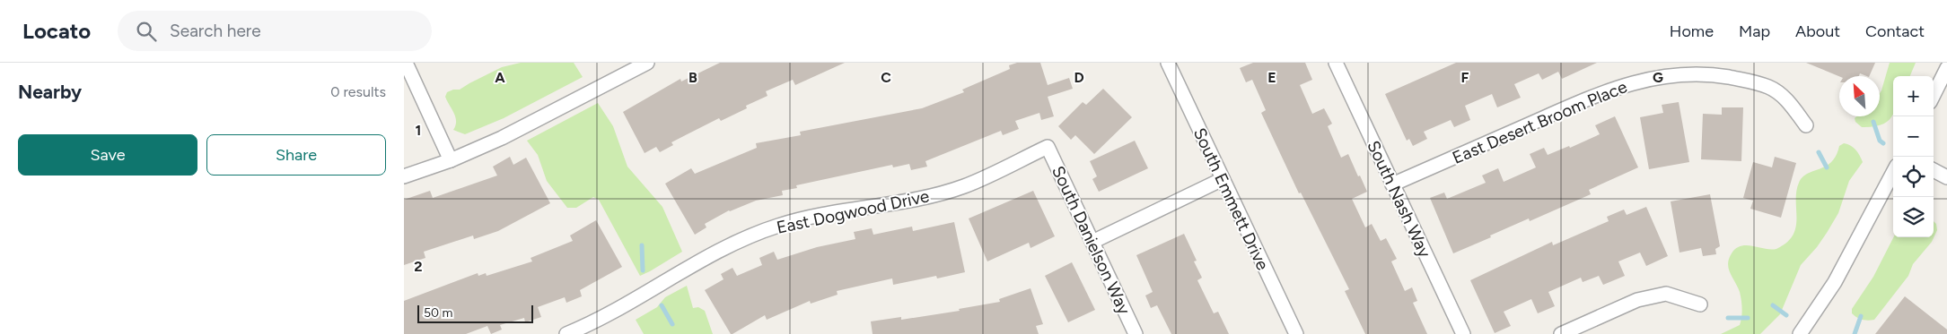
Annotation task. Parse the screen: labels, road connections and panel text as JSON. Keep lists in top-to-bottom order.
{
  "streets": {
    "street": [
      "East Desert Broom Place",
      "South Emmett Drive",
      "South Nash Way",
      "East Dogwood Drive",
      "South Danielson Way"
    ]
  },
  "crossings": [
    ["East Desert Broom Place", "South Nash Way"],
    ["East Dogwood Drive", "South Danielson Way"]
  ],
  "scale_bar": "50 m",
  "north": "top left",
  "page": {
    "header": "Locato",
    "search": "Search here",
    "nav": [
      "Home",
      "Map",
      "About",
      "Contact"
    ],
    "heading": ["Nearby", "0 results"],
    "map_buttons": ["+", "−"],
    "buttons": ["Save", "Share"],
    "scale": "50 m"
  },
  "grid": {
    "columns": [
      "A",
      "B",
      "C",
      "D",
      "E",
      "F",
      "G"
    ],
    "rows": ["1", "2"]
  }
}
